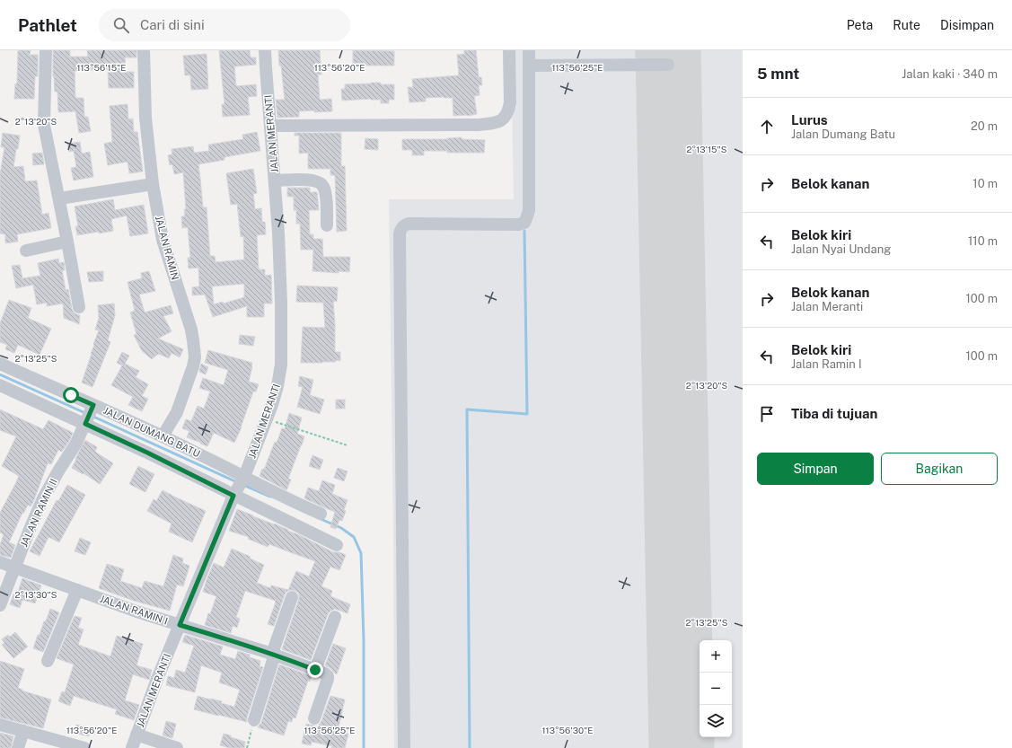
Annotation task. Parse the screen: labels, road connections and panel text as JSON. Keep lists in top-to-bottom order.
{
  "streets": {
    "street": [
      "JALAN MERANTI",
      "JALAN RAMIN",
      "JALAN DUMANG BATU",
      "JALAN RAMIN II",
      "JALAN RAMIN I"
    ]
  },
  "crossings": [
    ["JALAN MERANTI", "JALAN DUMANG BATU"],
    ["JALAN MERANTI", "JALAN RAMIN I"],
    ["JALAN RAMIN", "JALAN DUMANG BATU"],
    ["JALAN DUMANG BATU", "JALAN RAMIN II"],
    ["JALAN RAMIN II", "JALAN RAMIN I"]
  ],
  "page": {
    "header": "Pathlet",
    "search": "Cari di sini",
    "nav": ["Peta", "Rute", "Disimpan"],
    "heading": ["5 mnt", "Jalan kaki · 340 m"],
    "list": [
      ["Lurus", "Jalan Dumang Batu", "20 m"],
      ["Belok kanan", "10 m"],
      ["Belok kiri", "Jalan Nyai Undang", "110 m"],
      ["Belok kanan", "Jalan Meranti", "100 m"],
      ["Belok kiri", "Jalan Ramin I", "100 m"],
      "Tiba di tujuan"
    ],
    "buttons": ["Simpan", "Bagikan"],
    "map_buttons": ["+", "−"]
  },
  "coordinates": [
    "113°56'20\"E",
    "113°56'15\"E",
    "113°56'25\"E",
    "2°13'20\"S",
    "2°13'15\"S",
    "2°13'25\"S",
    "2°13'30\"S",
    "113°56'30\"E"
  ]
}
